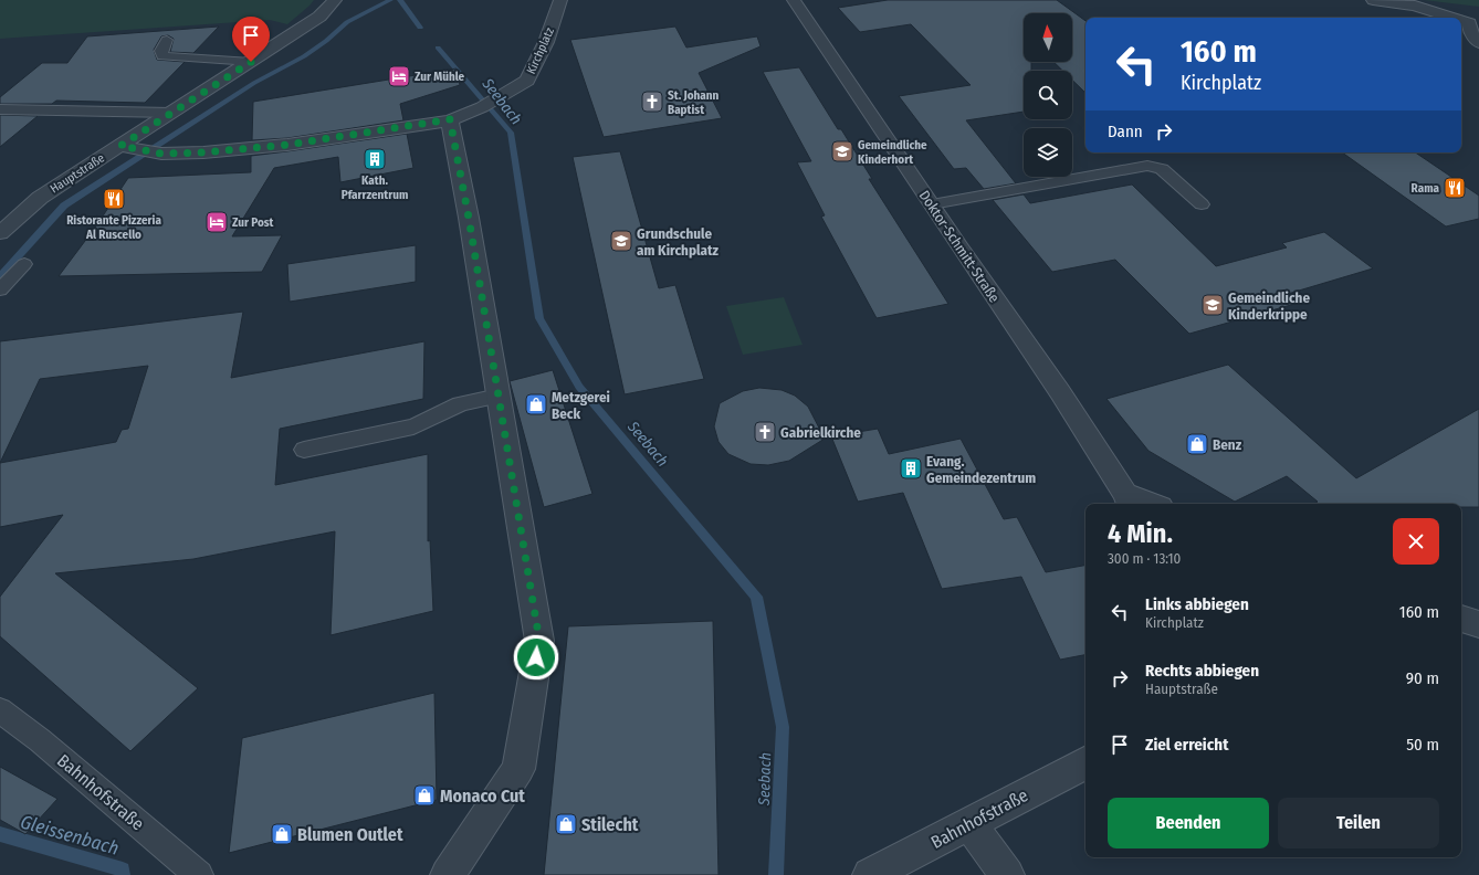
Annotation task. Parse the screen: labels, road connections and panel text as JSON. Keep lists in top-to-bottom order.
{
  "streets": {
    "street": [
      "Kirchplatz",
      "Hauptstraße",
      "Doktor-Schmitt-Straße",
      "Bahnhofstraße"
    ]
  },
  "crossings": [
    ["Kirchplatz", "Hauptstraße"]
  ],
  "water": ["Seebach", "Gleissenbach"],
  "places": {
    "hotel": ["Zur Mühle", "Zur Post"],
    "church": ["St. Johann Baptist", "Gabrielkirche"],
    "school or university": ["Gemeindliche Kinderhort", "Grundschule am Kirchplatz", "Gemeindliche Kinderkrippe"],
    "building": ["Kath. Pfarrzentrum", "Evang. Gemeindezentrum"],
    "restaurant": ["Rama", "Ristorante Pizzeria Al Ruscello"],
    "shop": [
      "Metzgerei Beck",
      "Benz",
      "Monaco Cut",
      "Stilecht",
      "Blumen Outlet"
    ]
  },
  "north": "top",
  "page": {
    "turn": ["160 m", "Kirchplatz"],
    "then": "Dann",
    "heading": ["4 Min.", "300 m · 13:10"],
    "list": [
      {
        "name": "Links abbiegen",
        "note": "Kirchplatz",
        "value": "160 m"
      },
      {
        "name": "Rechts abbiegen",
        "note": "Hauptstraße",
        "value": "90 m"
      },
      {
        "name": "Ziel erreicht",
        "value": "50 m"
      }
    ],
    "buttons": ["Beenden", "Teilen"]
  }
}
